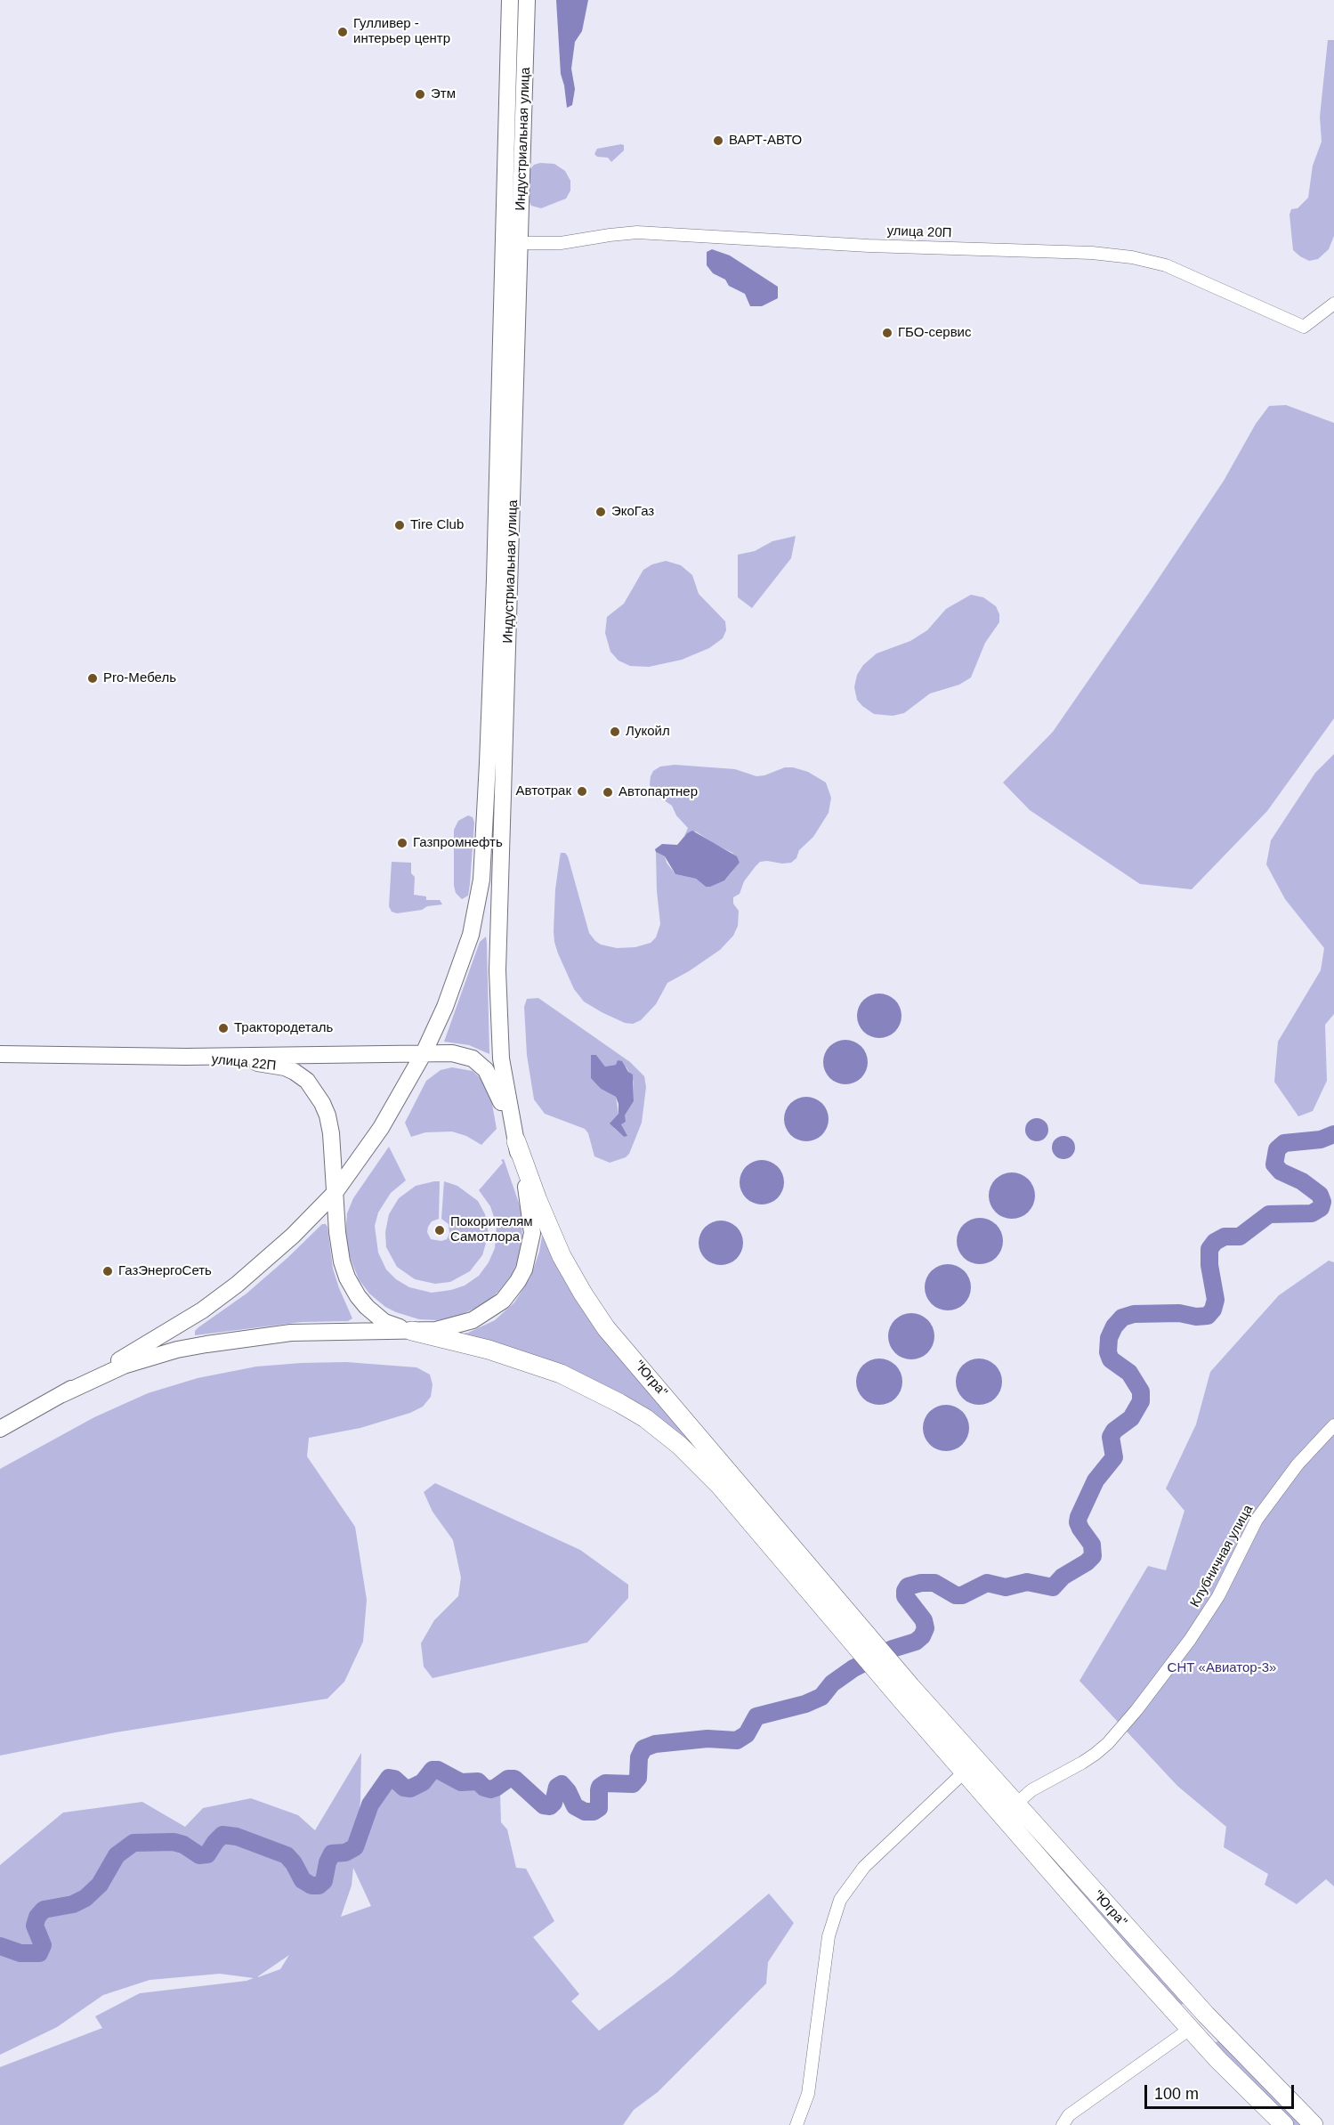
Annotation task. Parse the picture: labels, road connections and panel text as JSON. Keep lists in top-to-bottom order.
{
  "streets": {
    "highway": ["\"Югра\""],
    "main road": ["Индустриальная улица", "улица 22П"],
    "street": ["улица 20П", "Клубничная улица"]
  },
  "crossings": [
    ["Индустриальная улица", "улица 20П"],
    ["Индустриальная улица", "улица 22П"],
    ["Индустриальная улица", "\"Югра\""],
    ["улица 22П", "\"Югра\""],
    ["\"Югра\"", "Клубничная улица"]
  ],
  "parks": ["СНТ «Авиатор-3»"],
  "places": [
    "Гулливер - интерьер центр",
    "Этм",
    "ВАРТ-АВТО",
    "ГБО-сервис",
    "ЭкоГаз",
    "Tire Club",
    "Pro-Мебель",
    "Лукойл",
    "Автотрак",
    "Автопартнер",
    "Газпромнефть",
    "Трактородеталь",
    "Покорителям Самотлора",
    "ГазЭнергоСеть"
  ],
  "scale_bar": "100 m"
}
